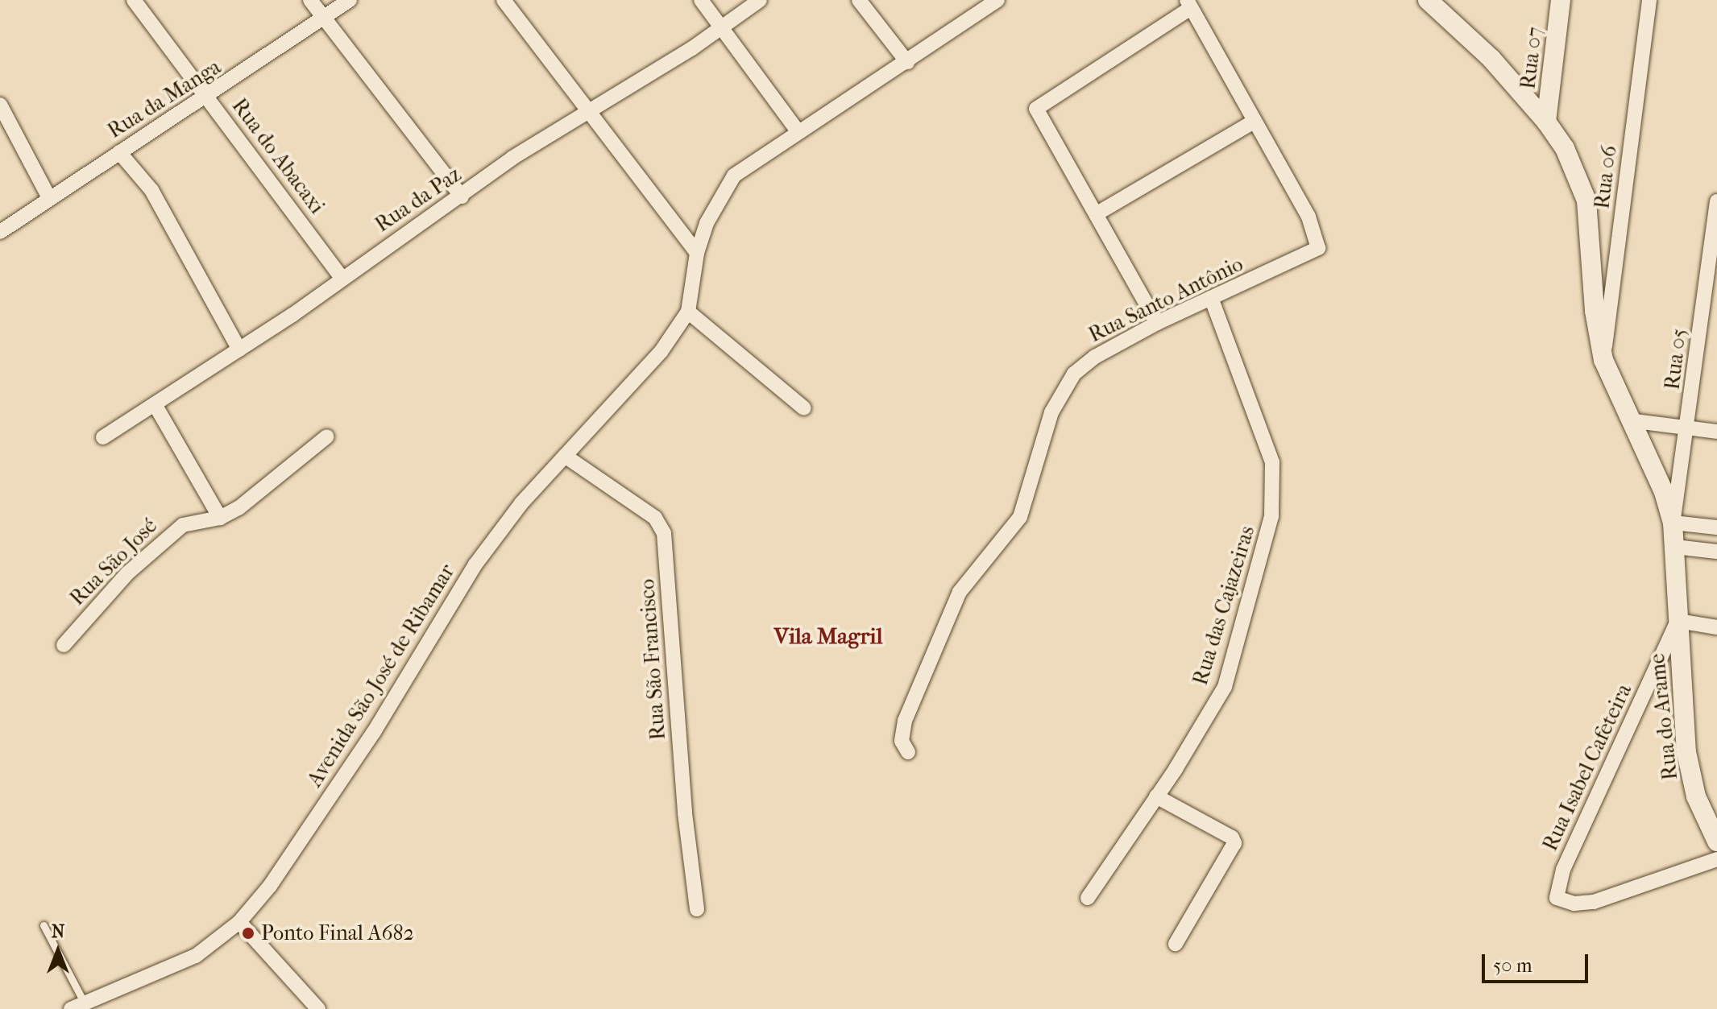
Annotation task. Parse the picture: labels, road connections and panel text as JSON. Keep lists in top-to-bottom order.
{
  "streets": {
    "main road": ["Rua 07", "Rua do Arame"],
    "street": [
      "Rua da Manga",
      "Rua do Abacaxi",
      "Rua 06",
      "Rua da Paz",
      "Rua Santo Antônio",
      "Rua 05",
      "Rua São José",
      "Rua das Cajazeiras",
      "Rua São Francisco",
      "Avenida São José de Ribamar",
      "Rua Isabel Cafeteira"
    ]
  },
  "crossings": [
    ["Rua 07", "Rua do Arame"],
    ["Rua da Manga", "Rua do Abacaxi"],
    ["Rua do Abacaxi", "Rua da Paz"],
    ["Rua 06", "Rua do Arame"],
    ["Rua Santo Antônio", "Rua das Cajazeiras"],
    ["Rua 05", "Rua do Arame"],
    ["Rua São Francisco", "Avenida São José de Ribamar"],
    ["Rua do Arame", "Rua Isabel Cafeteira"]
  ],
  "districts": ["Vila Magril"],
  "places": ["Ponto Final A682"],
  "scale_bar": "50 m",
  "north": "top"
}
